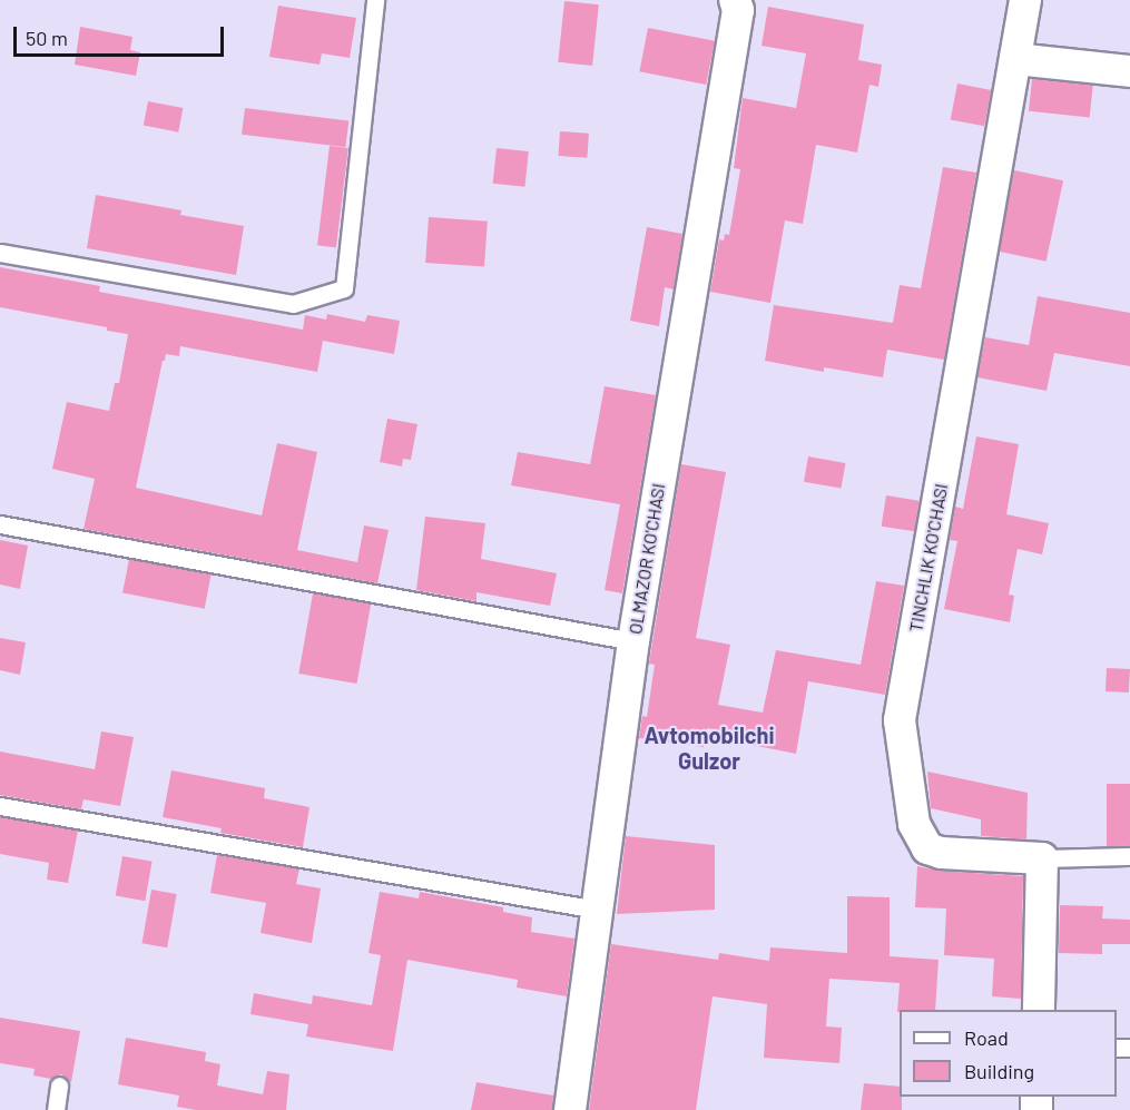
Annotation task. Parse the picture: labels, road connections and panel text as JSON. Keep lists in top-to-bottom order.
{
  "streets": {
    "street": ["TINCHLIK KO'CHASI", "OLMAZOR KO'CHASI"]
  },
  "districts": ["Avtomobilchi Gulzor"],
  "legend": ["Road", "Building"],
  "scale_bar": "50 m"
}
